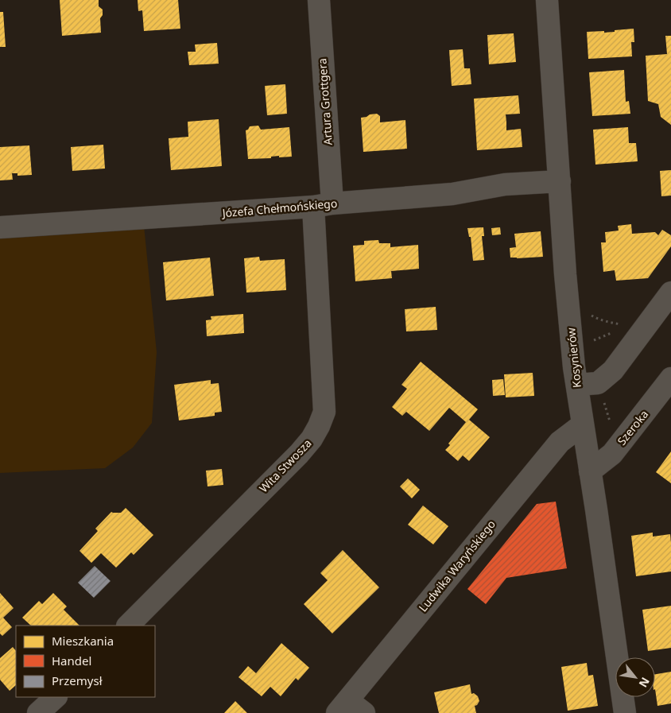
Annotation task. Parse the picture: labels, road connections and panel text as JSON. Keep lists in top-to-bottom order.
{
  "streets": {
    "street": [
      "Artura Grottgera",
      "Józefa Chełmońskiego",
      "Kosynierów",
      "Szeroka",
      "Wita Stwosza",
      "Ludwika Waryńskiego"
    ]
  },
  "crossings": [
    ["Artura Grottgera", "Józefa Chełmońskiego"],
    ["Artura Grottgera", "Wita Stwosza"],
    ["Józefa Chełmońskiego", "Kosynierów"],
    ["Józefa Chełmońskiego", "Wita Stwosza"],
    ["Kosynierów", "Szeroka"],
    ["Kosynierów", "Ludwika Waryńskiego"]
  ],
  "legend": ["Mieszkania", "Handel", "Przemysł"],
  "north": "bottom right"
}
